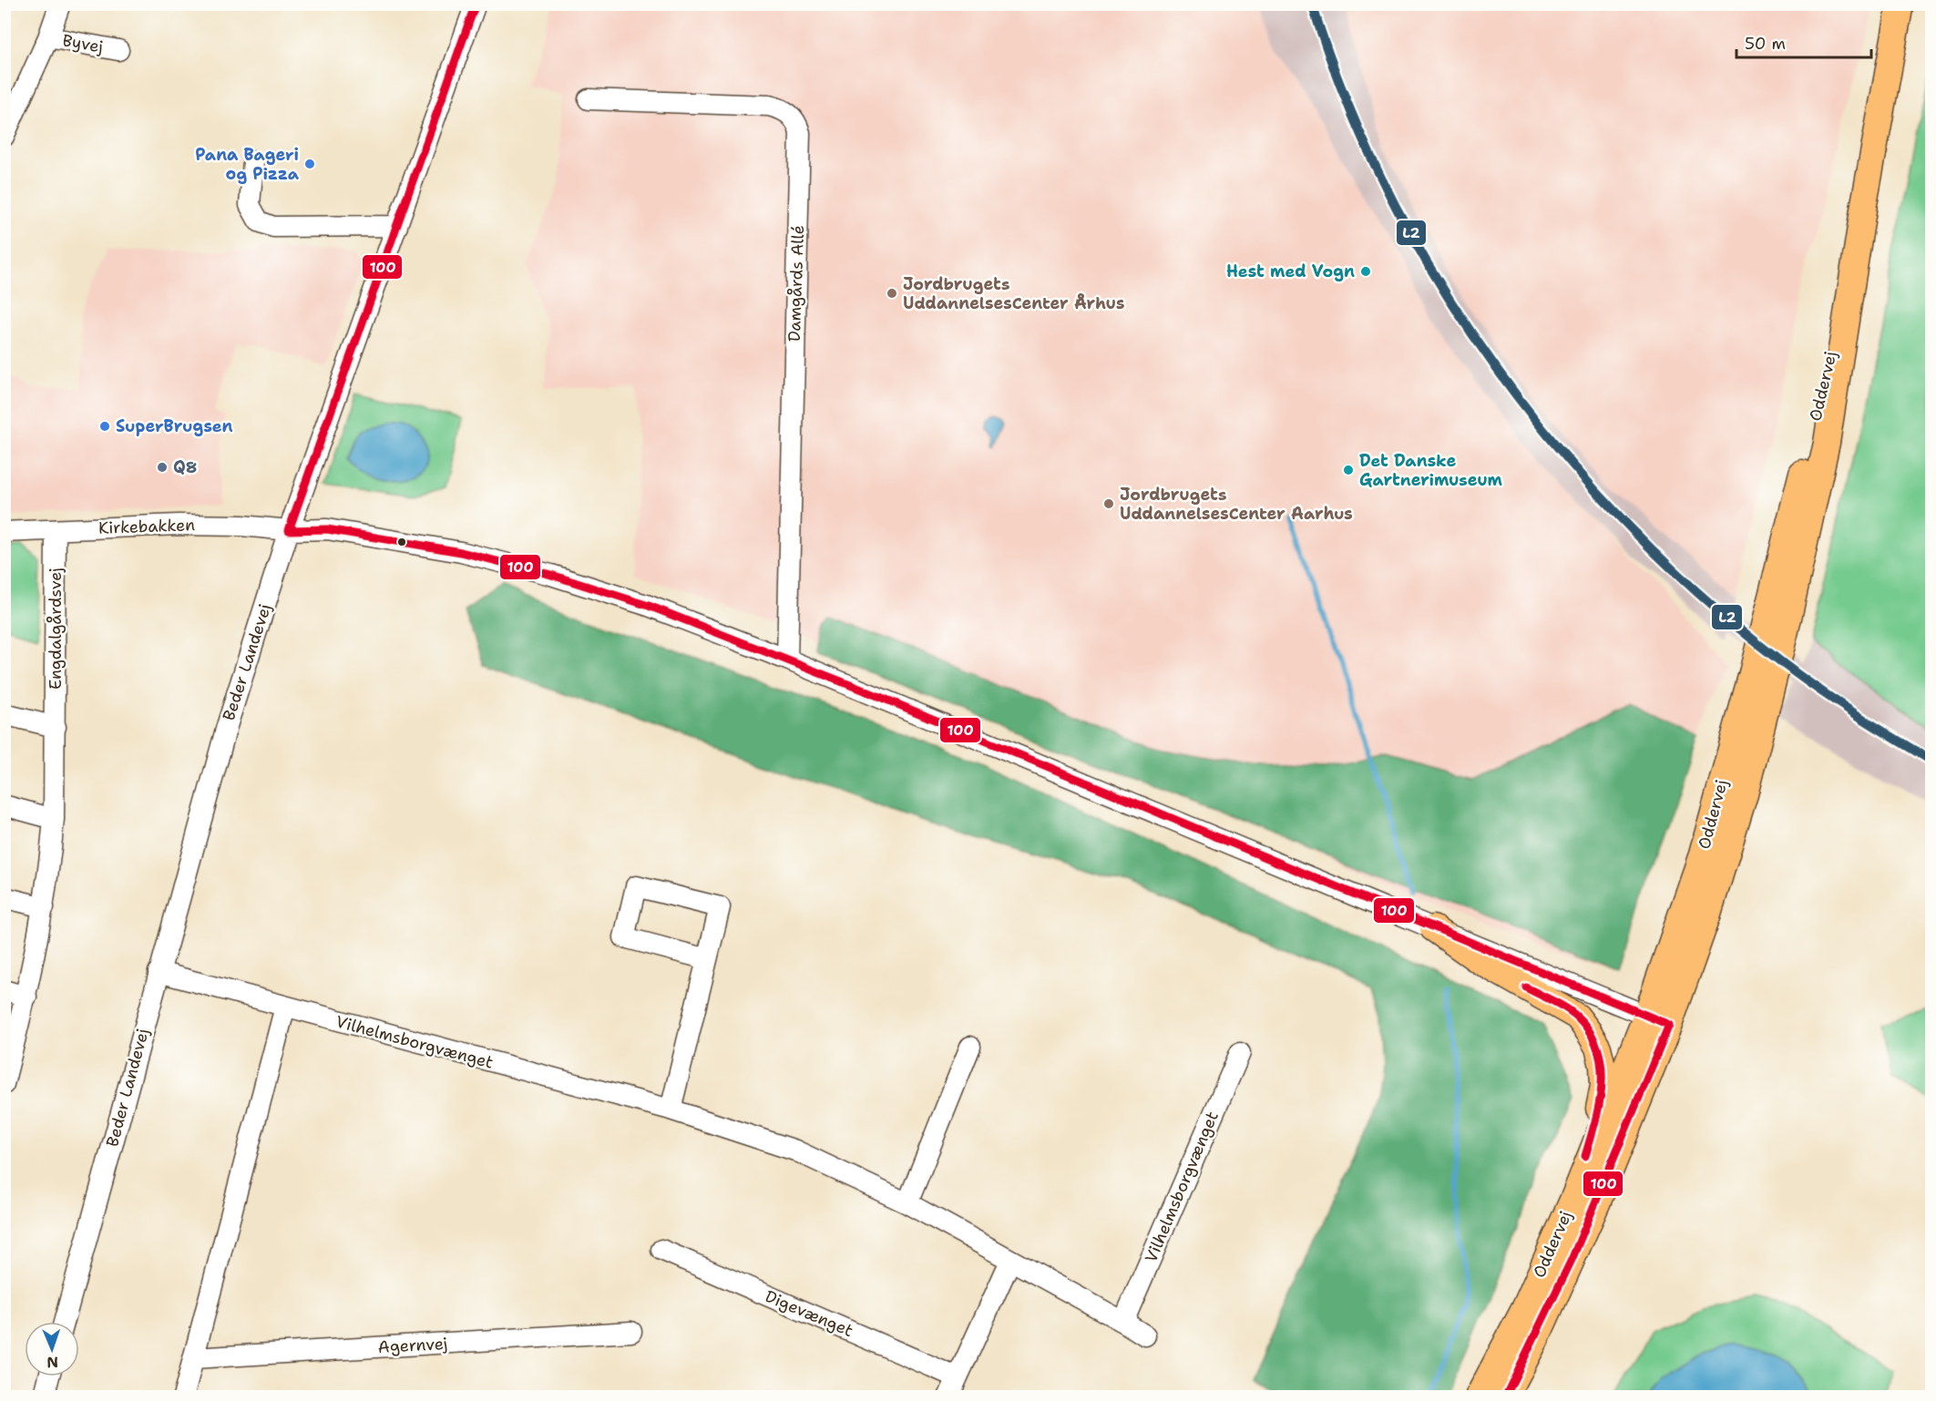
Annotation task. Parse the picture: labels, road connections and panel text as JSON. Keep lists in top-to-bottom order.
{
  "streets": {
    "main road": ["Oddervej"],
    "street": [
      "Byvej",
      "Damgårds Allé",
      "Kirkebakken",
      "Engdalgårdsvej",
      "Beder Landevej",
      "Vilhelmsborgvænget",
      "Digevænget",
      "Agernvej"
    ]
  },
  "crossings": [
    ["Kirkebakken", "Engdalgårdsvej"],
    ["Kirkebakken", "Beder Landevej"],
    ["Beder Landevej", "Vilhelmsborgvænget"]
  ],
  "places": [
    "Pana Bageri og Pizza",
    "Hest med Vogn",
    "Jordbrugets UddannelsesCenter Århus",
    "SuperBrugsen",
    "Q8",
    "Det Danske Gartnerimuseum",
    "Jordbrugets UddannelsesCenter Aarhus"
  ],
  "lines": ["transit line L2", "transit line 100"],
  "scale_bar": "50 m",
  "north": "bottom"
}
